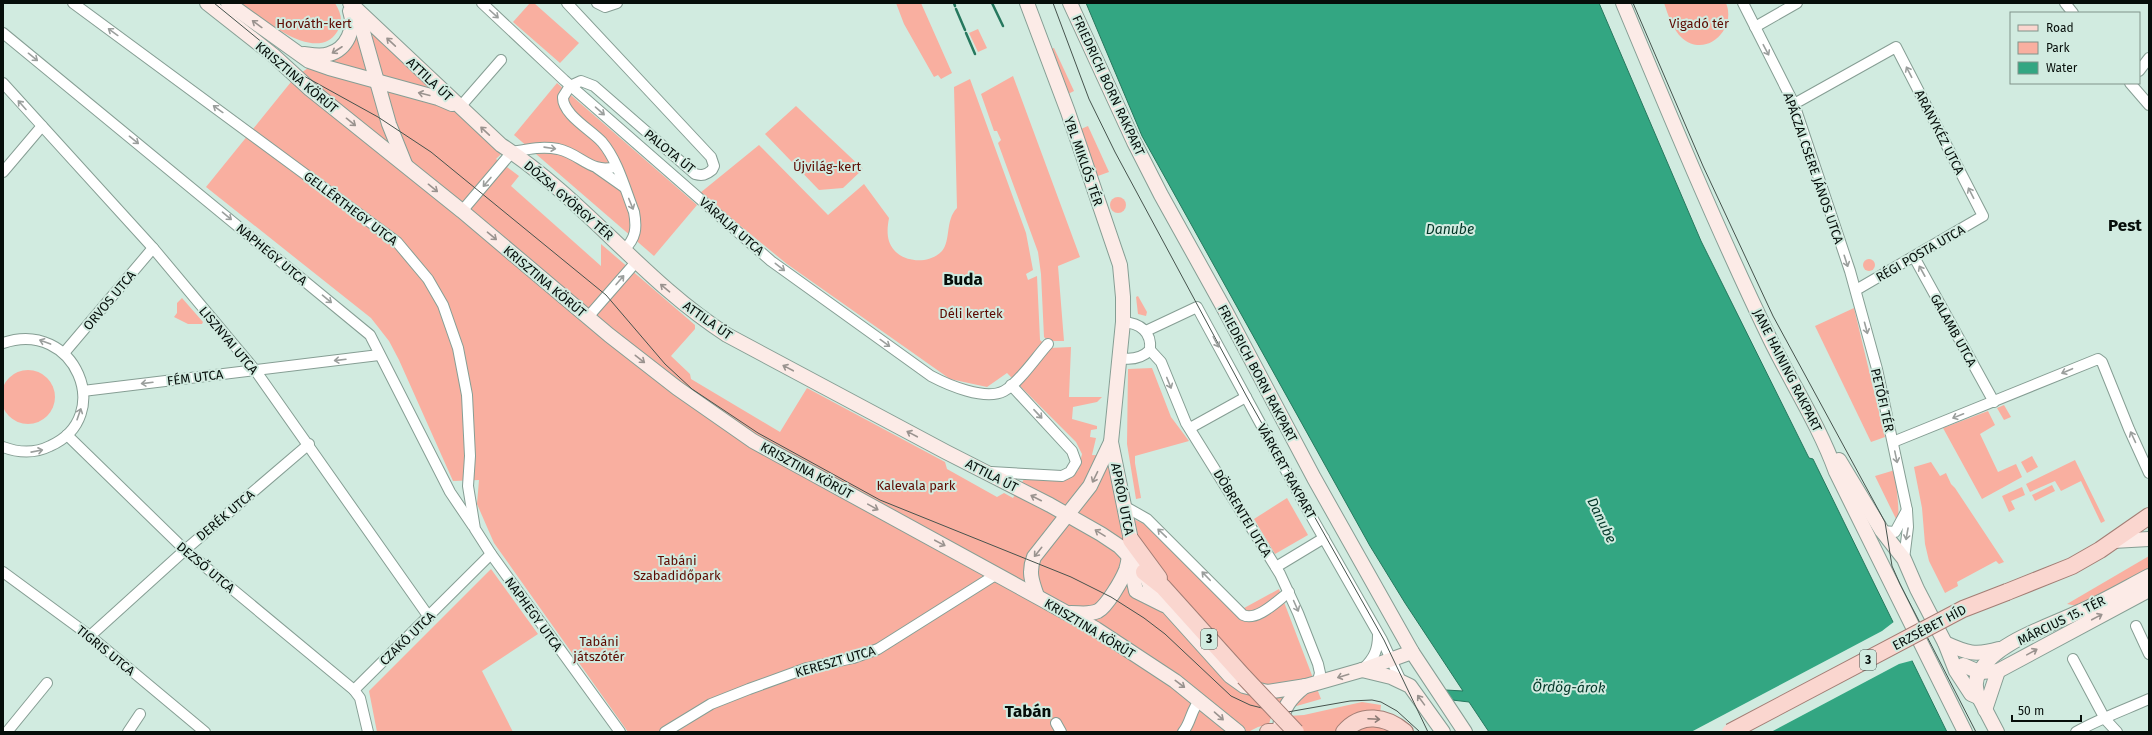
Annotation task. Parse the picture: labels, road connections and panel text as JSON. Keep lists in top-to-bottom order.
{
  "streets": {
    "main road": [
      "KRISZTINA KÖRÚT",
      "ATTILA ÚT",
      "FRIEDRICH BORN RAKPART",
      "YBL MIKLÓS TÉR",
      "DÓZSA GYÖRGY TÉR",
      "JANE HAINING RAKPART",
      "APRÓD UTCA",
      "MÁRCIUS 15. TÉR",
      "ERZSÉBET HÍD",
      "3"
    ],
    "street": [
      "ARANYKÉZ UTCA",
      "PALOTA ÚT",
      "APÁCZAI CSERE JÁNOS UTCA",
      "GELLÉRTHEGY UTCA",
      "VÁRALJA UTCA",
      "RÉGI POSTA UTCA",
      "NAPHEGY UTCA",
      "ORVOS UTCA",
      "GALAMB UTCA",
      "LISZNYAI UTCA",
      "FÉM UTCA",
      "PETŐFI TÉR",
      "VÁRKERT RAKPART",
      "DÖBRENTEI UTCA",
      "DERÉK UTCA",
      "DEZSŐ UTCA",
      "CZAKÓ UTCA",
      "TIGRIS UTCA",
      "KERESZT UTCA"
    ]
  },
  "crossings": [
    ["KRISZTINA KÖRÚT", "ATTILA ÚT"],
    ["KRISZTINA KÖRÚT", "DÓZSA GYÖRGY TÉR"],
    ["KRISZTINA KÖRÚT", "APRÓD UTCA"],
    ["KRISZTINA KÖRÚT", "3"],
    ["KRISZTINA KÖRÚT", "KERESZT UTCA"],
    ["ATTILA ÚT", "DÓZSA GYÖRGY TÉR"],
    ["ATTILA ÚT", "APRÓD UTCA"],
    ["ATTILA ÚT", "DÖBRENTEI UTCA"],
    ["ATTILA ÚT", "3"],
    ["ARANYKÉZ UTCA", "APÁCZAI CSERE JÁNOS UTCA"],
    ["ARANYKÉZ UTCA", "RÉGI POSTA UTCA"],
    ["PALOTA ÚT", "VÁRALJA UTCA"],
    ["YBL MIKLÓS TÉR", "APRÓD UTCA"],
    ["APÁCZAI CSERE JÁNOS UTCA", "RÉGI POSTA UTCA"],
    ["APÁCZAI CSERE JÁNOS UTCA", "PETŐFI TÉR"],
    ["GELLÉRTHEGY UTCA", "NAPHEGY UTCA"],
    ["GELLÉRTHEGY UTCA", "CZAKÓ UTCA"],
    ["RÉGI POSTA UTCA", "GALAMB UTCA"],
    ["RÉGI POSTA UTCA", "PETŐFI TÉR"],
    ["NAPHEGY UTCA", "FÉM UTCA"],
    ["NAPHEGY UTCA", "CZAKÓ UTCA"],
    ["ORVOS UTCA", "LISZNYAI UTCA"],
    ["LISZNYAI UTCA", "FÉM UTCA"],
    ["LISZNYAI UTCA", "DERÉK UTCA"],
    ["LISZNYAI UTCA", "CZAKÓ UTCA"],
    ["VÁRKERT RAKPART", "DÖBRENTEI UTCA"],
    ["APRÓD UTCA", "3"],
    ["DERÉK UTCA", "DEZSŐ UTCA"],
    ["DERÉK UTCA", "TIGRIS UTCA"],
    ["DEZSŐ UTCA", "CZAKÓ UTCA"],
    ["ERZSÉBET HÍD", "3"]
  ],
  "one_way": [
    "ATTILA ÚT",
    "APÁCZAI CSERE JÁNOS UTCA",
    "GELLÉRTHEGY UTCA",
    "VÁRALJA UTCA",
    "NAPHEGY UTCA",
    "GALAMB UTCA",
    "FÉM UTCA",
    "PETŐFI TÉR",
    "DÖBRENTEI UTCA"
  ],
  "districts": ["Pest", "Buda", "Tabán"],
  "water": ["Danube", "Ördög-árok"],
  "parks": [
    "Horváth-kert",
    "Vigadó tér",
    "Újvilág-kert",
    "Déli kertek",
    "Kalevala park",
    "Tabáni Szabadidőpark",
    "Tabáni játszótér"
  ],
  "legend": ["Road", "Park", "Water"],
  "scale_bar": "50 m"
}
